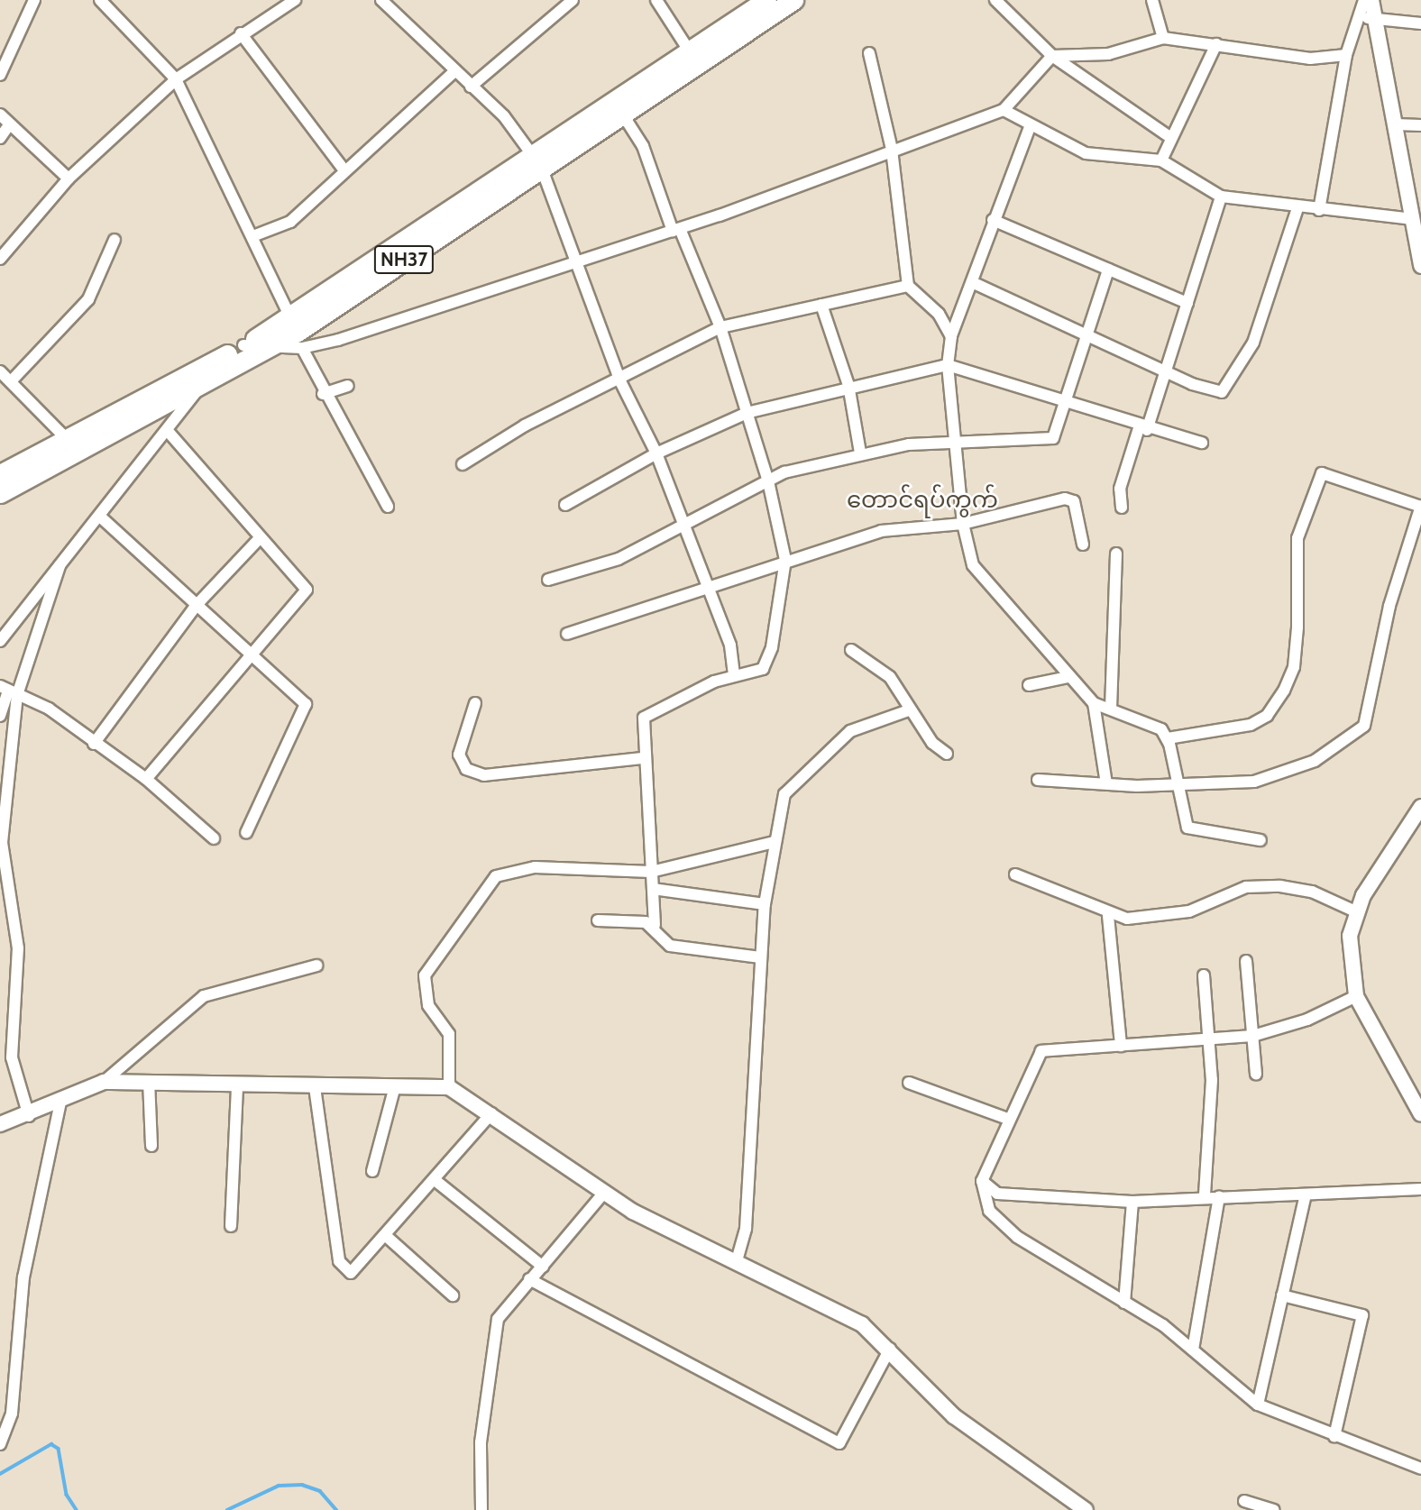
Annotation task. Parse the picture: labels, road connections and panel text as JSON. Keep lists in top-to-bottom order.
{
  "streets": {
    "highway": ["NH37"]
  },
  "districts": ["တောင်ရပ်ကွက်"]
}
